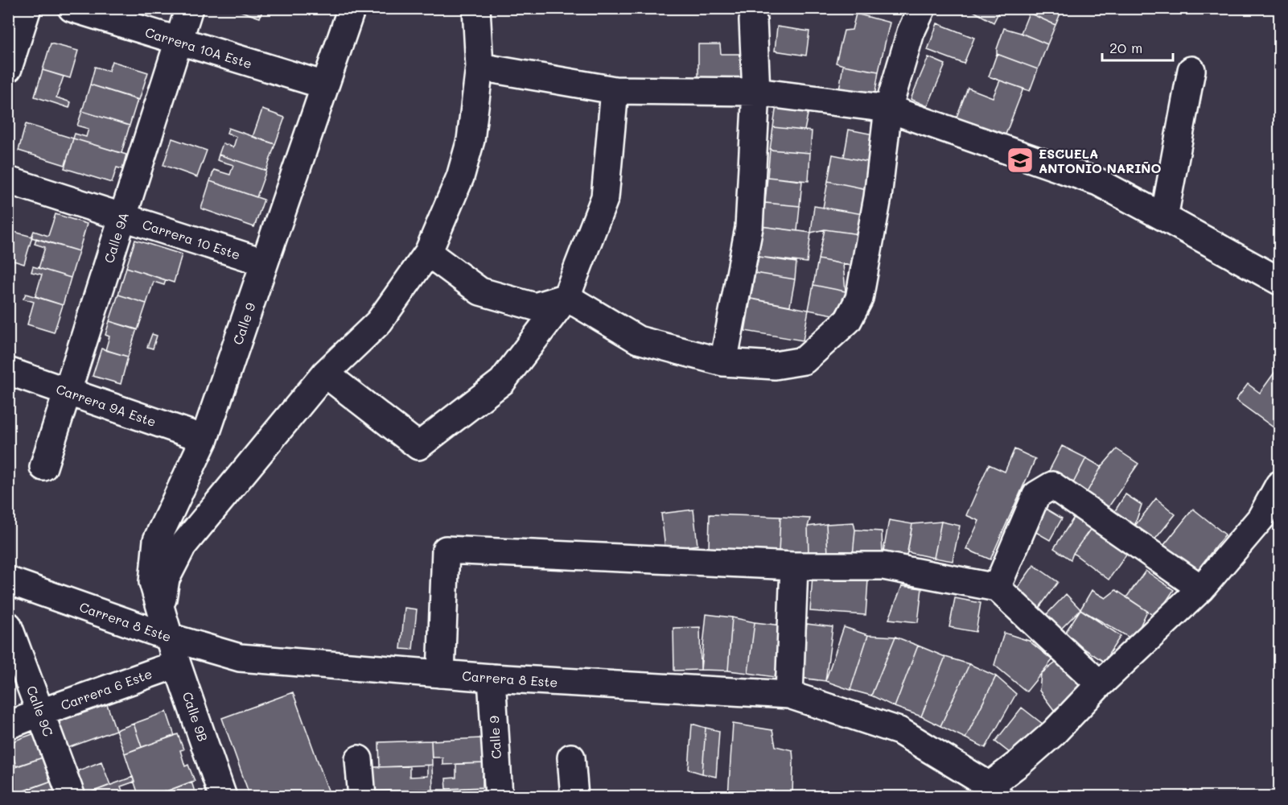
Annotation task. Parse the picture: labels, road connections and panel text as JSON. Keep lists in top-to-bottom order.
{
  "streets": {
    "street": [
      "Carrera 10A Este",
      "Calle 9A",
      "Carrera 10 Este",
      "Calle 9",
      "Carrera 9A Este",
      "Carrera 8 Este",
      "Carrera 6 Este",
      "Calle 9C",
      "Calle 9B"
    ]
  },
  "crossings": [
    ["Carrera 10A Este", "Calle 9A"],
    ["Carrera 10A Este", "Calle 9"],
    ["Calle 9A", "Carrera 10 Este"],
    ["Calle 9A", "Carrera 9A Este"],
    ["Carrera 10 Este", "Calle 9"],
    ["Calle 9", "Carrera 9A Este"],
    ["Calle 9", "Carrera 8 Este"],
    ["Calle 9", "Calle 9B"],
    ["Carrera 8 Este", "Calle 9B"],
    ["Carrera 6 Este", "Calle 9C"],
    ["Carrera 6 Este", "Calle 9B"]
  ],
  "places": {
    "school or university": ["ESCUELA ANTONIO NARIÑO"]
  },
  "scale_bar": "20 m"
}
